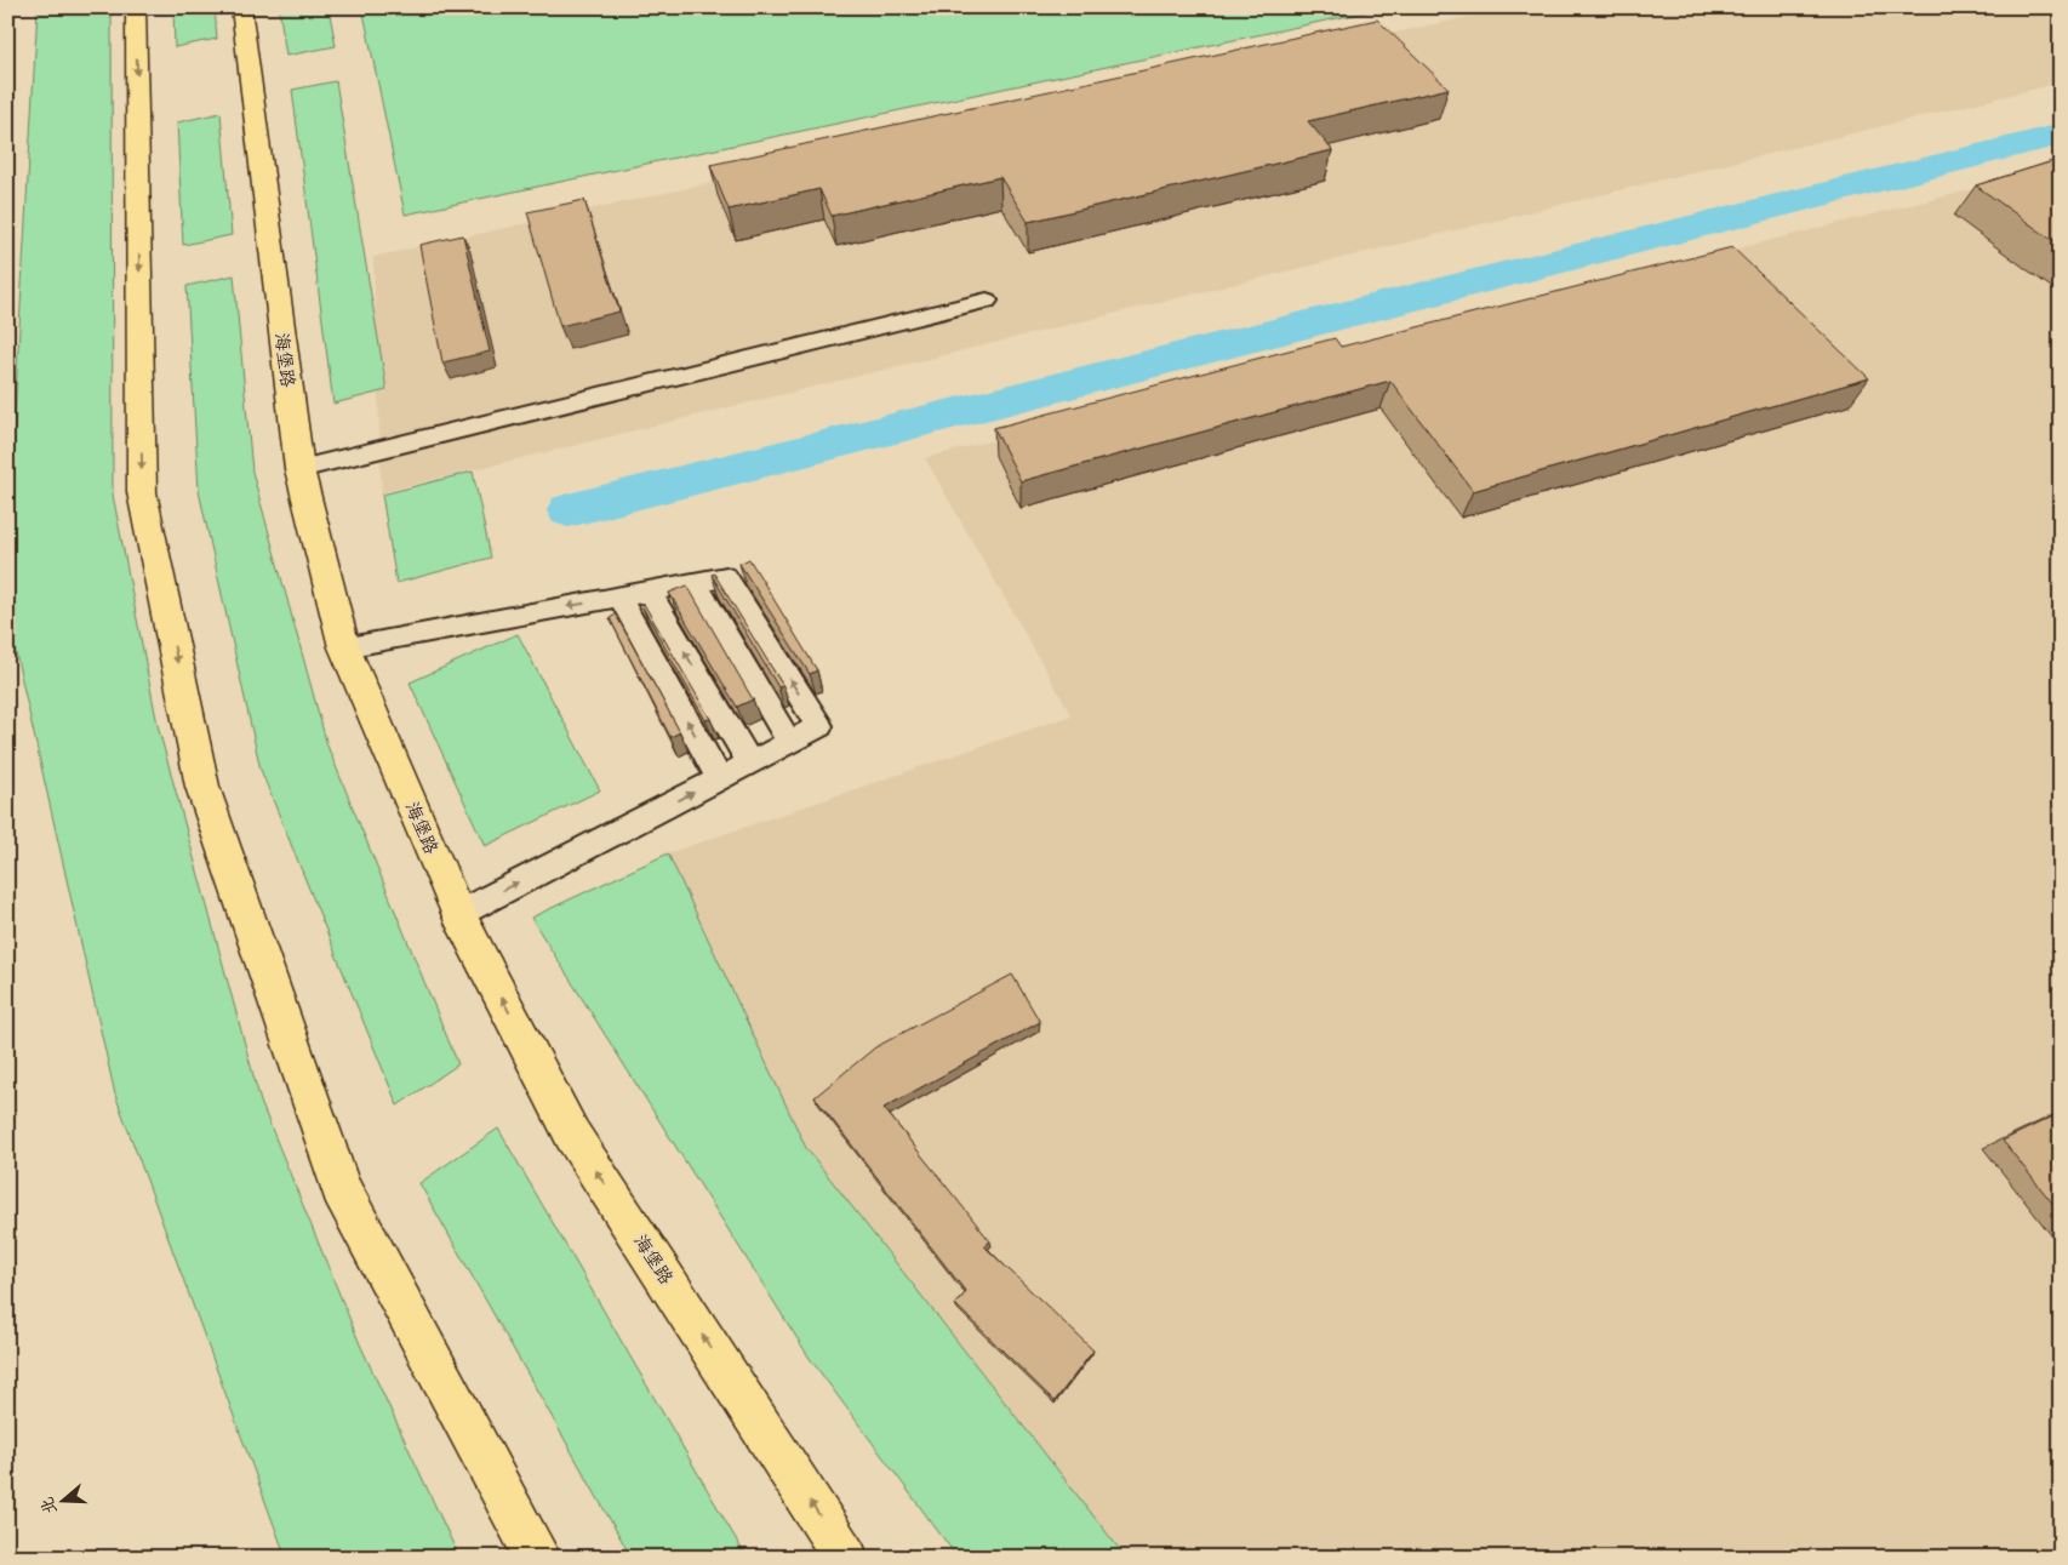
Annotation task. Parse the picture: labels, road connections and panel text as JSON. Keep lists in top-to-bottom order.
{
  "streets": {
    "main road": ["海堡路"]
  },
  "north": "left"
}
